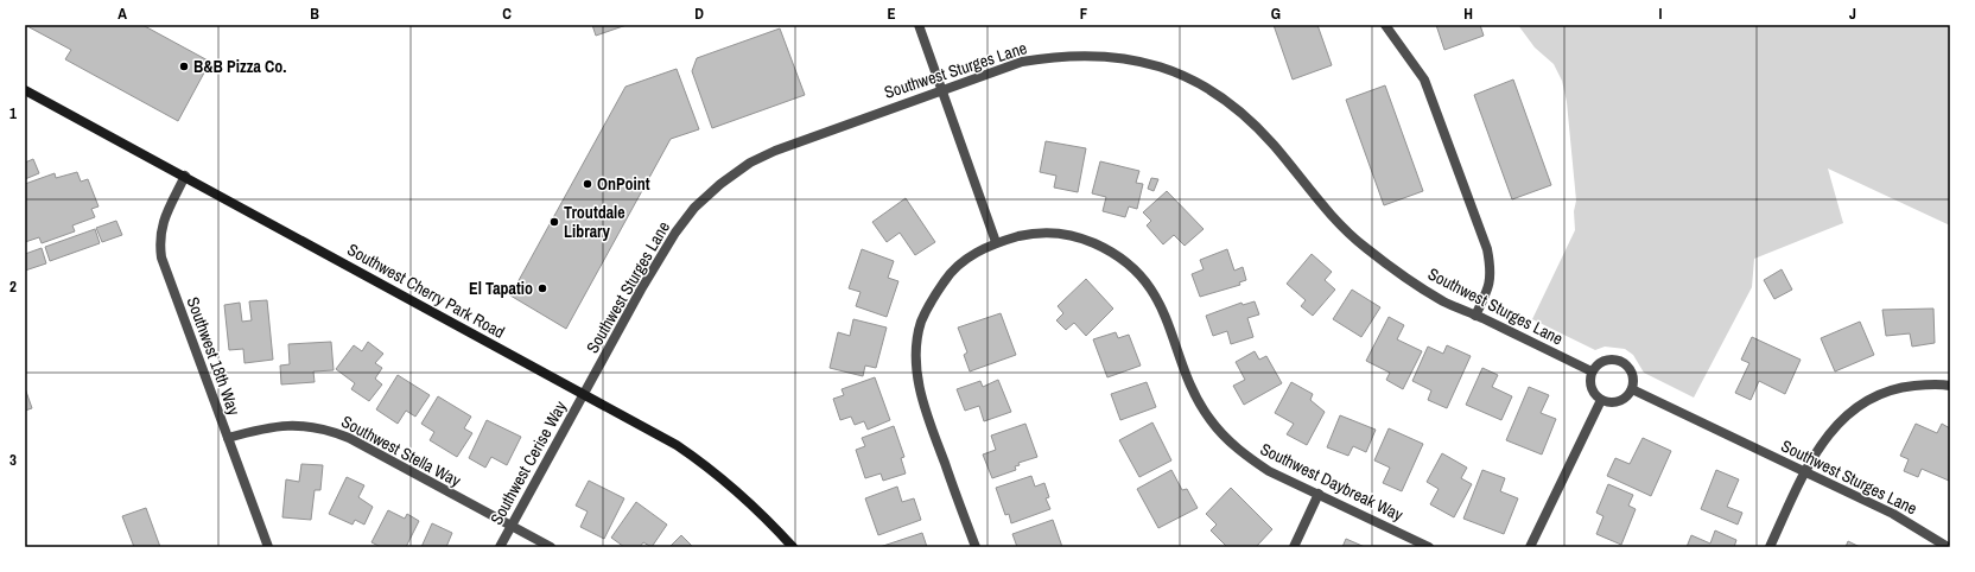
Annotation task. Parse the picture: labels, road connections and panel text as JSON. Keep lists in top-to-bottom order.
{
  "streets": {
    "main road": ["Southwest Cherry Park Road"],
    "street": [
      "Southwest Sturges Lane",
      "Southwest 18th Way",
      "Southwest Stella Way",
      "Southwest Cerise Way",
      "Southwest Daybreak Way"
    ]
  },
  "crossings": [
    ["Southwest Sturges Lane", "Southwest Cherry Park Road"],
    ["Southwest Sturges Lane", "Southwest Cerise Way"],
    ["Southwest Cherry Park Road", "Southwest 18th Way"],
    ["Southwest Cherry Park Road", "Southwest Cerise Way"],
    ["Southwest 18th Way", "Southwest Stella Way"],
    ["Southwest Stella Way", "Southwest Cerise Way"]
  ],
  "places": [
    "B&B Pizza Co.",
    "OnPoint",
    "Troutdale Library",
    "El Tapatio"
  ],
  "grid": {
    "columns": [
      "A",
      "B",
      "C",
      "D",
      "E",
      "F",
      "G",
      "H",
      "I",
      "J"
    ],
    "rows": ["1", "2", "3"]
  }
}
